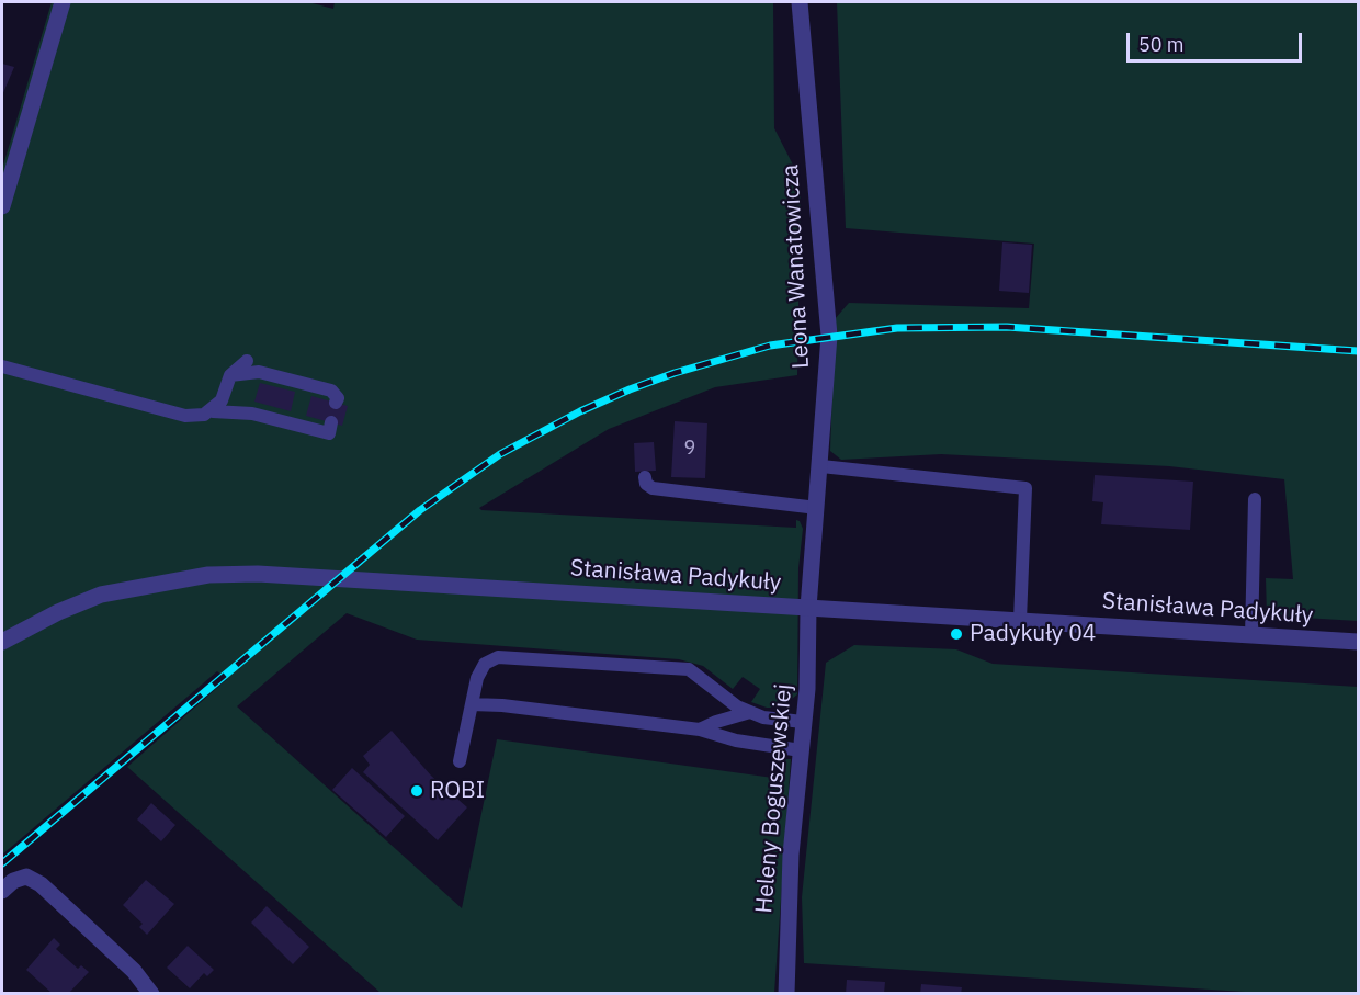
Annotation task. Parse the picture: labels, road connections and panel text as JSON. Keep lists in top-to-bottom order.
{
  "streets": {
    "street": ["Leona Wanatowicza", "Stanisława Padykuły", "Heleny Boguszewskiej"]
  },
  "crossings": [
    ["Leona Wanatowicza", "Stanisława Padykuły"],
    ["Leona Wanatowicza", "Heleny Boguszewskiej"],
    ["Stanisława Padykuły", "Heleny Boguszewskiej"]
  ],
  "places": ["Padykuły 04", "ROBI"],
  "house_numbers": ["9"],
  "scale_bar": "50 m"
}
